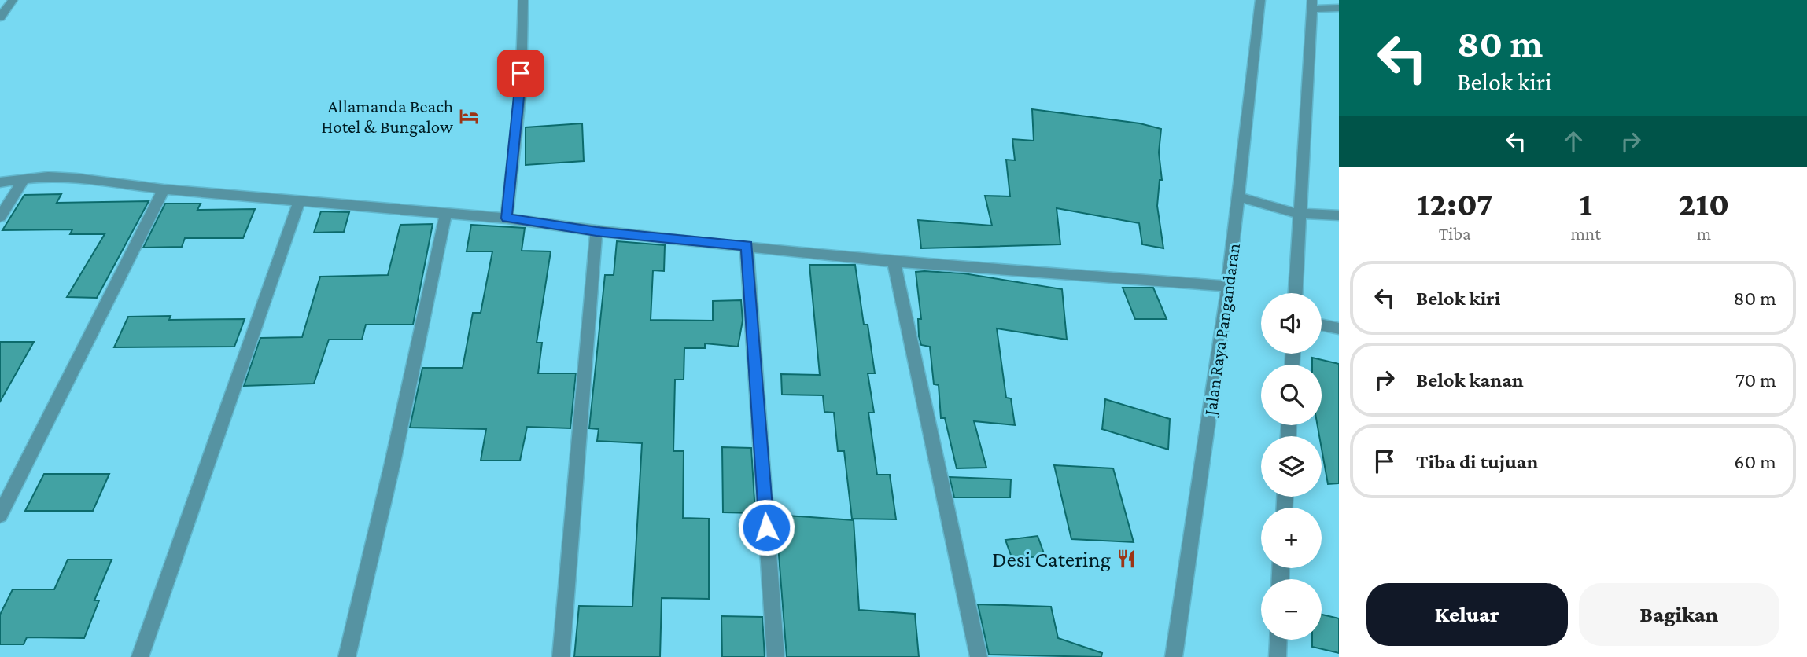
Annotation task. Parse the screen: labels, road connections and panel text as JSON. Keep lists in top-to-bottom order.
{
  "streets": {
    "street": ["Jalan Raya Pangandaran"]
  },
  "places": {
    "hotel": ["Allamanda Beach Hotel & Bungalow"],
    "restaurant": ["Desi Catering"]
  },
  "page": {
    "turn": ["80 m", "Belok kiri"],
    "eta": [
      "12:07",
      "Tiba",
      "1",
      "mnt",
      "210",
      "m"
    ],
    "list": [
      {
        "name": "Belok kiri",
        "value": "80 m"
      },
      {
        "name": "Belok kanan",
        "value": "70 m"
      },
      {
        "name": "Tiba di tujuan",
        "value": "60 m"
      }
    ],
    "map_buttons": ["+", "−"],
    "buttons": ["Keluar", "Bagikan"]
  }
}
